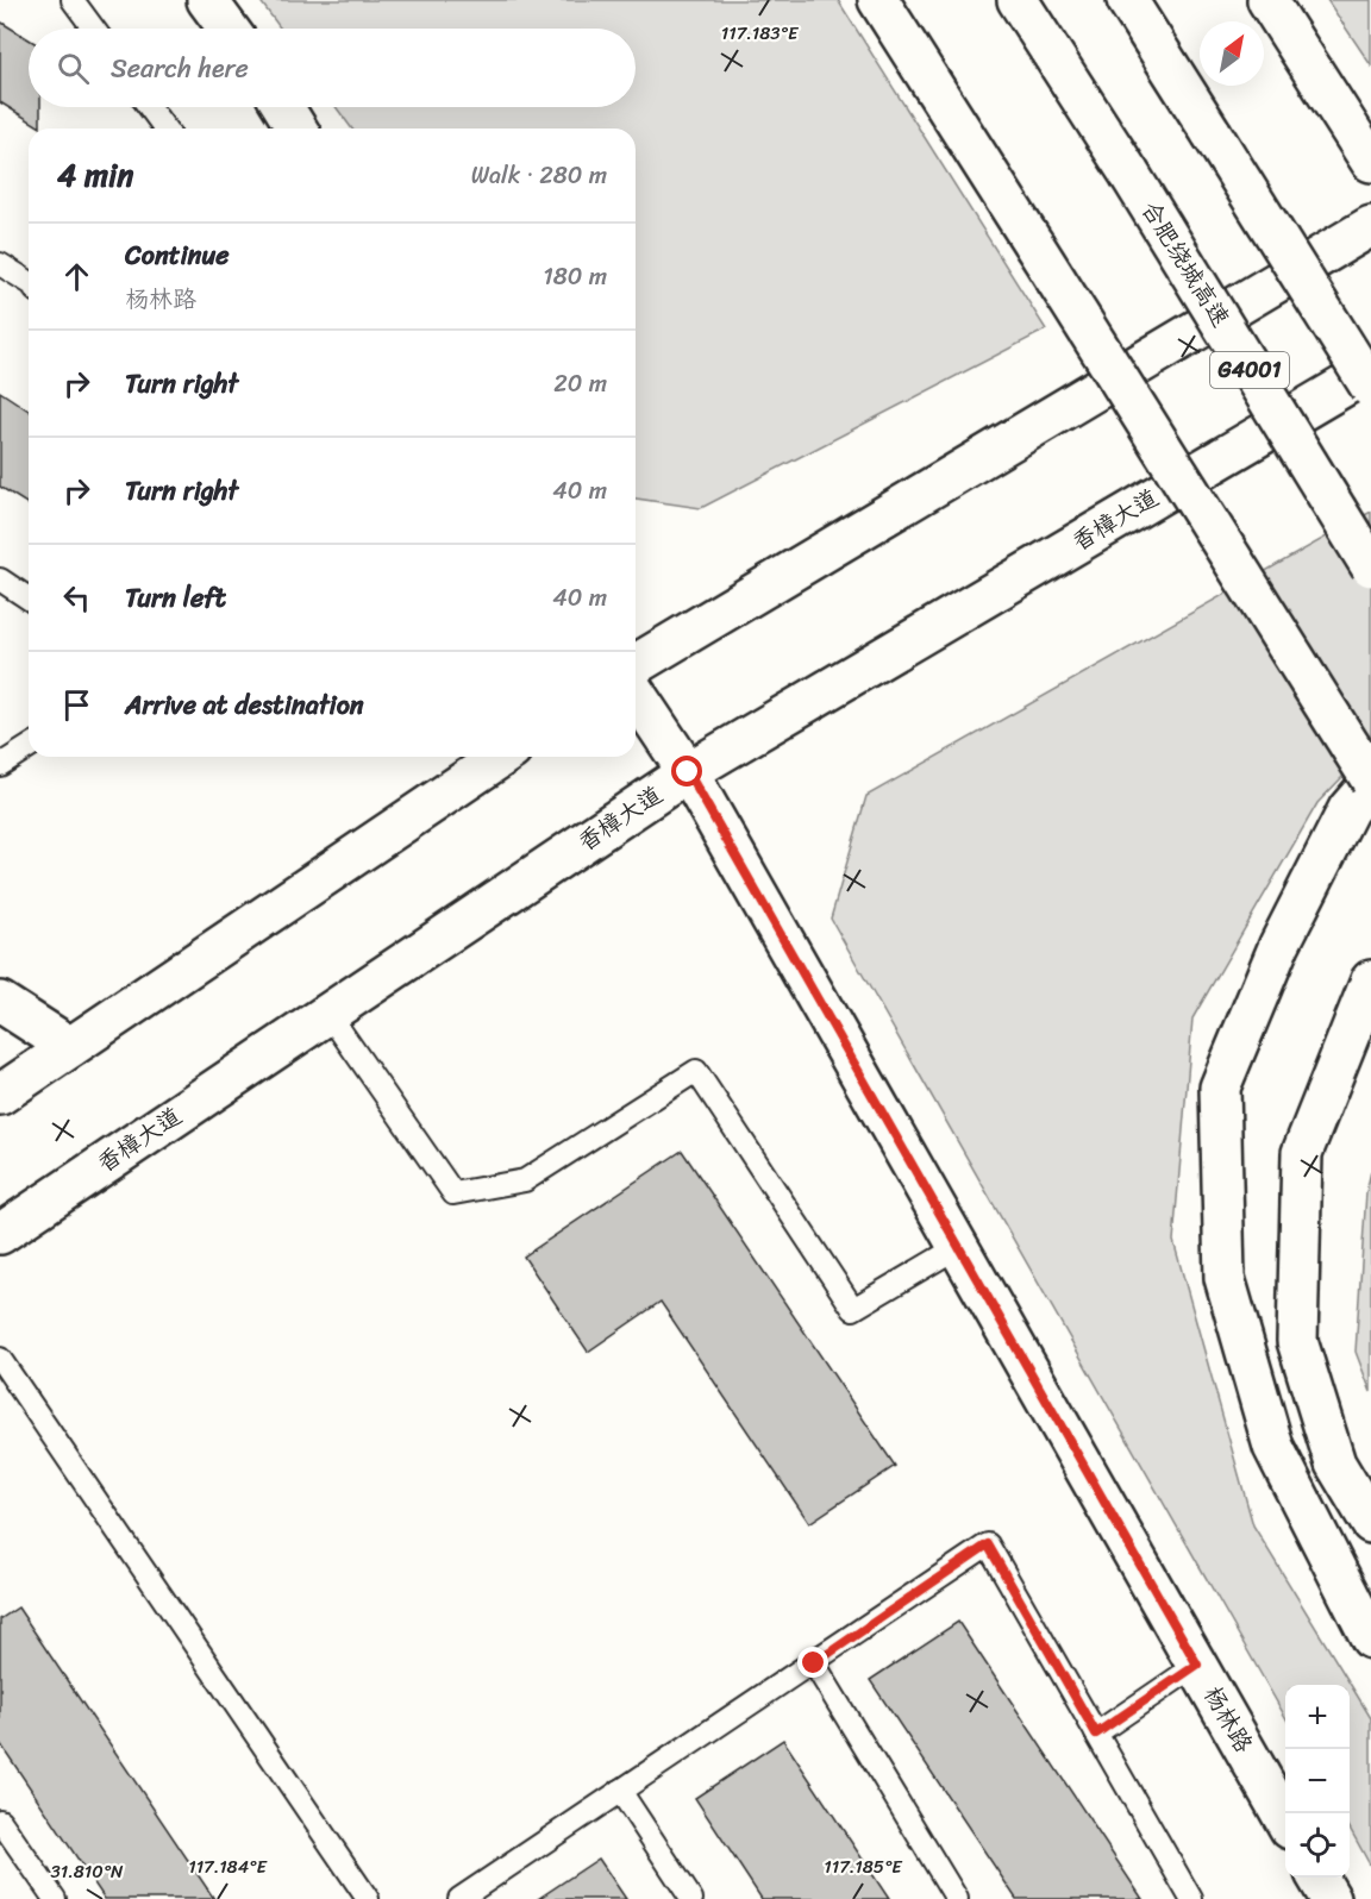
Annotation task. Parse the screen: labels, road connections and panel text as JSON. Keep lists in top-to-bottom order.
{
  "streets": {
    "main road": [
      "合肥绕城高速",
      "G4001",
      "香樟大道",
      "杨林路"
    ]
  },
  "crossings": [
    ["香樟大道", "杨林路"]
  ],
  "north": "top right",
  "page": {
    "search": "Search here",
    "heading": ["4 min", "Walk · 280 m"],
    "list": [
      ["Continue", "杨林路", "180 m"],
      ["Turn right", "20 m"],
      ["Turn right", "40 m"],
      ["Turn left", "40 m"],
      "Arrive at destination"
    ],
    "map_buttons": ["+", "−"]
  },
  "coordinates": [
    "117.183°E",
    "117.184°E",
    "117.185°E",
    "31.810°N"
  ]
}
